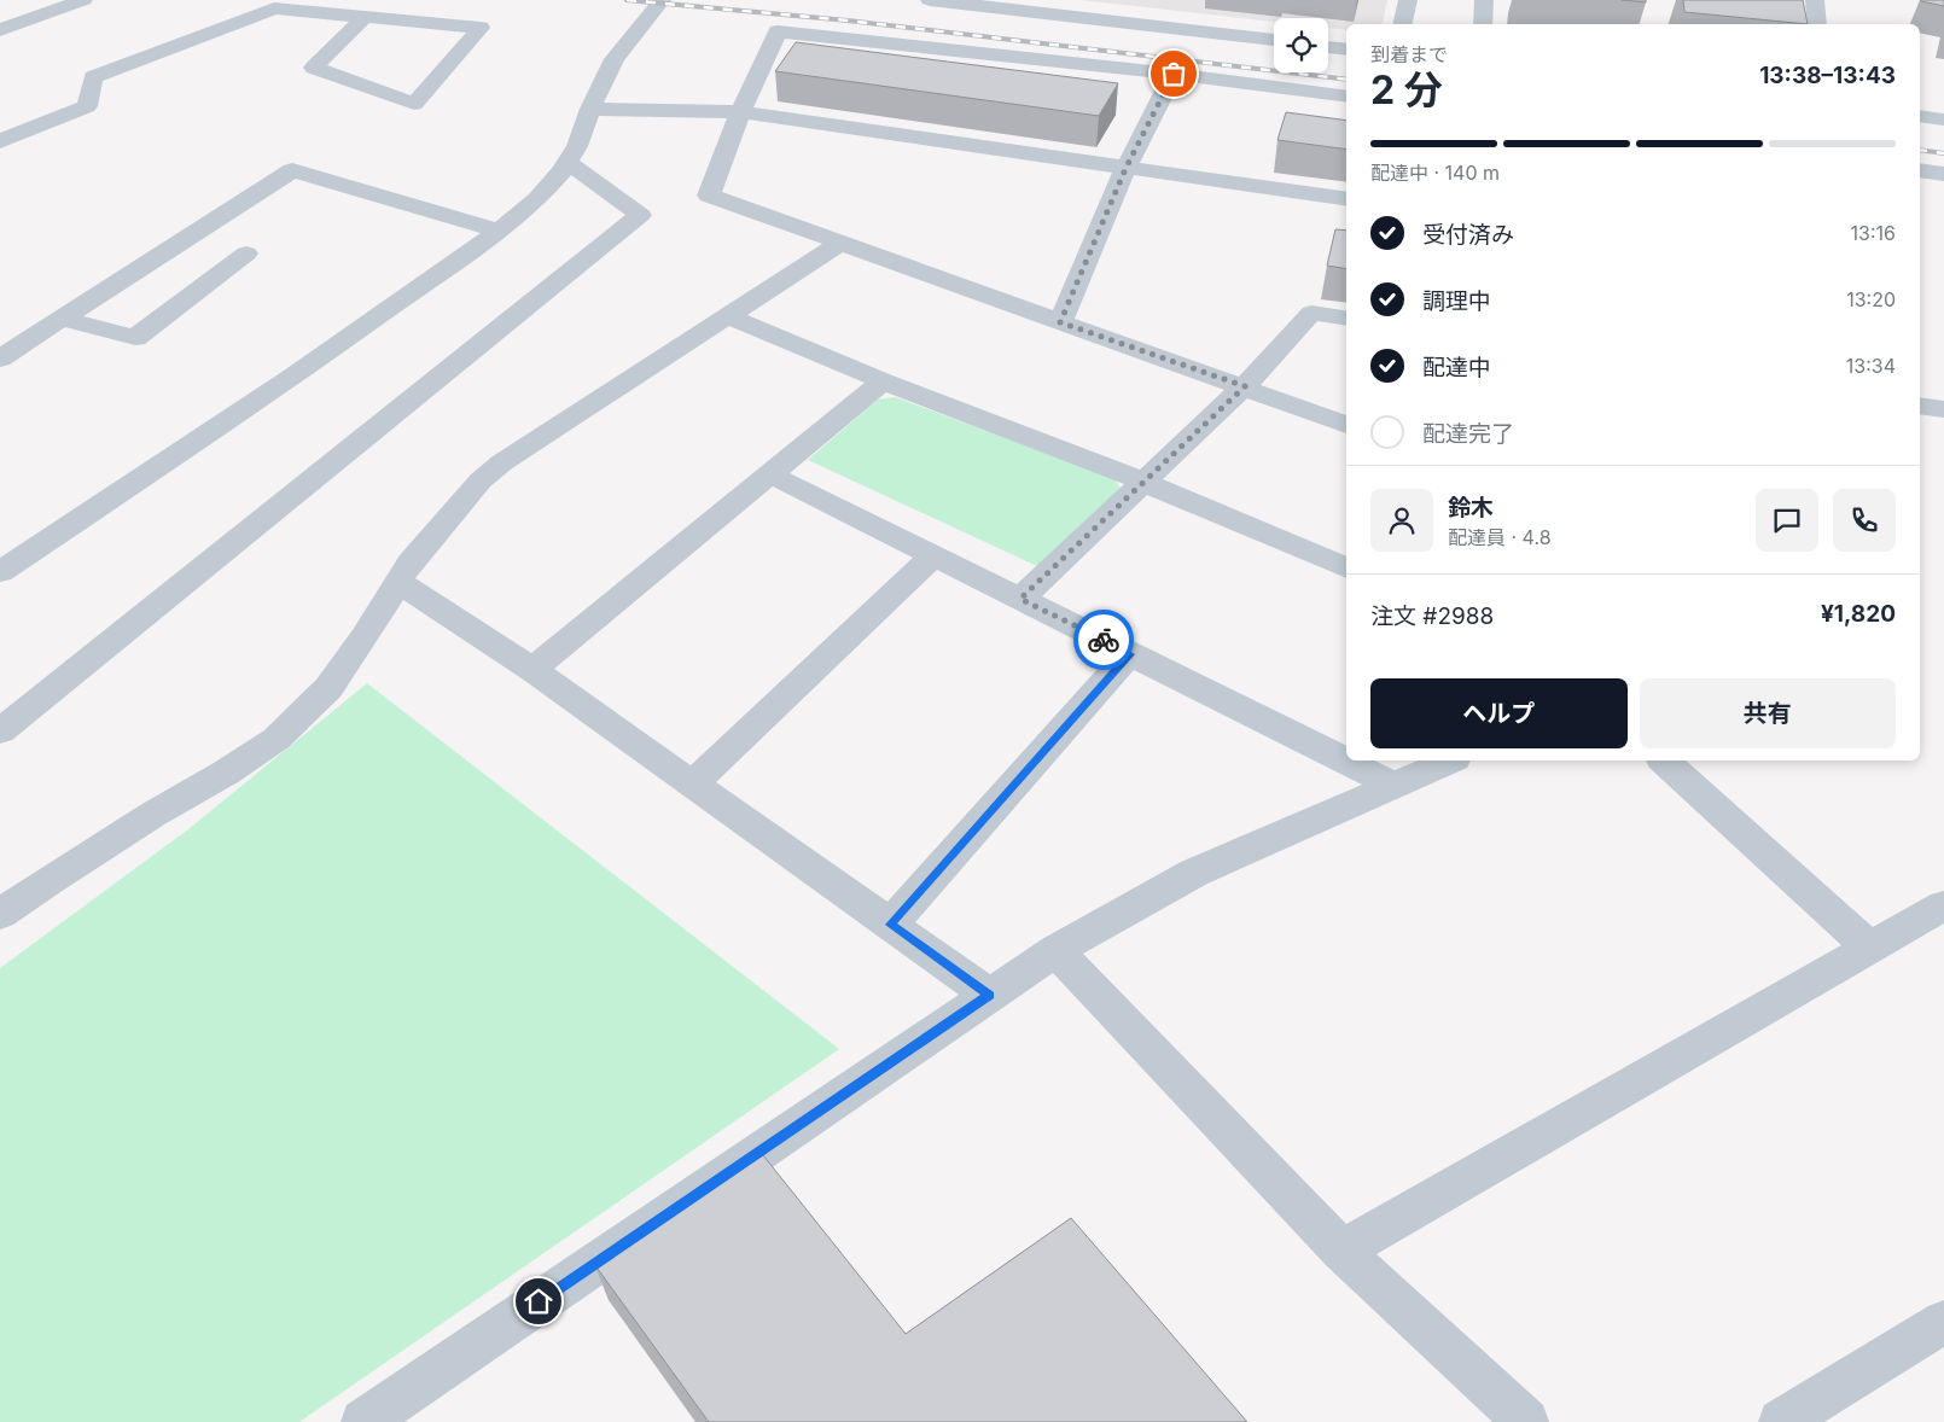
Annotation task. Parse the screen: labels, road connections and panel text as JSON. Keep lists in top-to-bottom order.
{
  "page": {
    "heading": ["2 分", "到着まで", "13:38–13:43"],
    "panel": [
      "鈴木",
      "配達員 · 4.8",
      "注文 #2988",
      "¥1,820"
    ],
    "bar": "配達中 · 140 m",
    "list": [
      ["受付済み", "13:16"],
      ["調理中", "13:20"],
      ["配達中", "13:34"],
      "配達完了"
    ],
    "buttons": ["ヘルプ", "共有"]
  }
}
